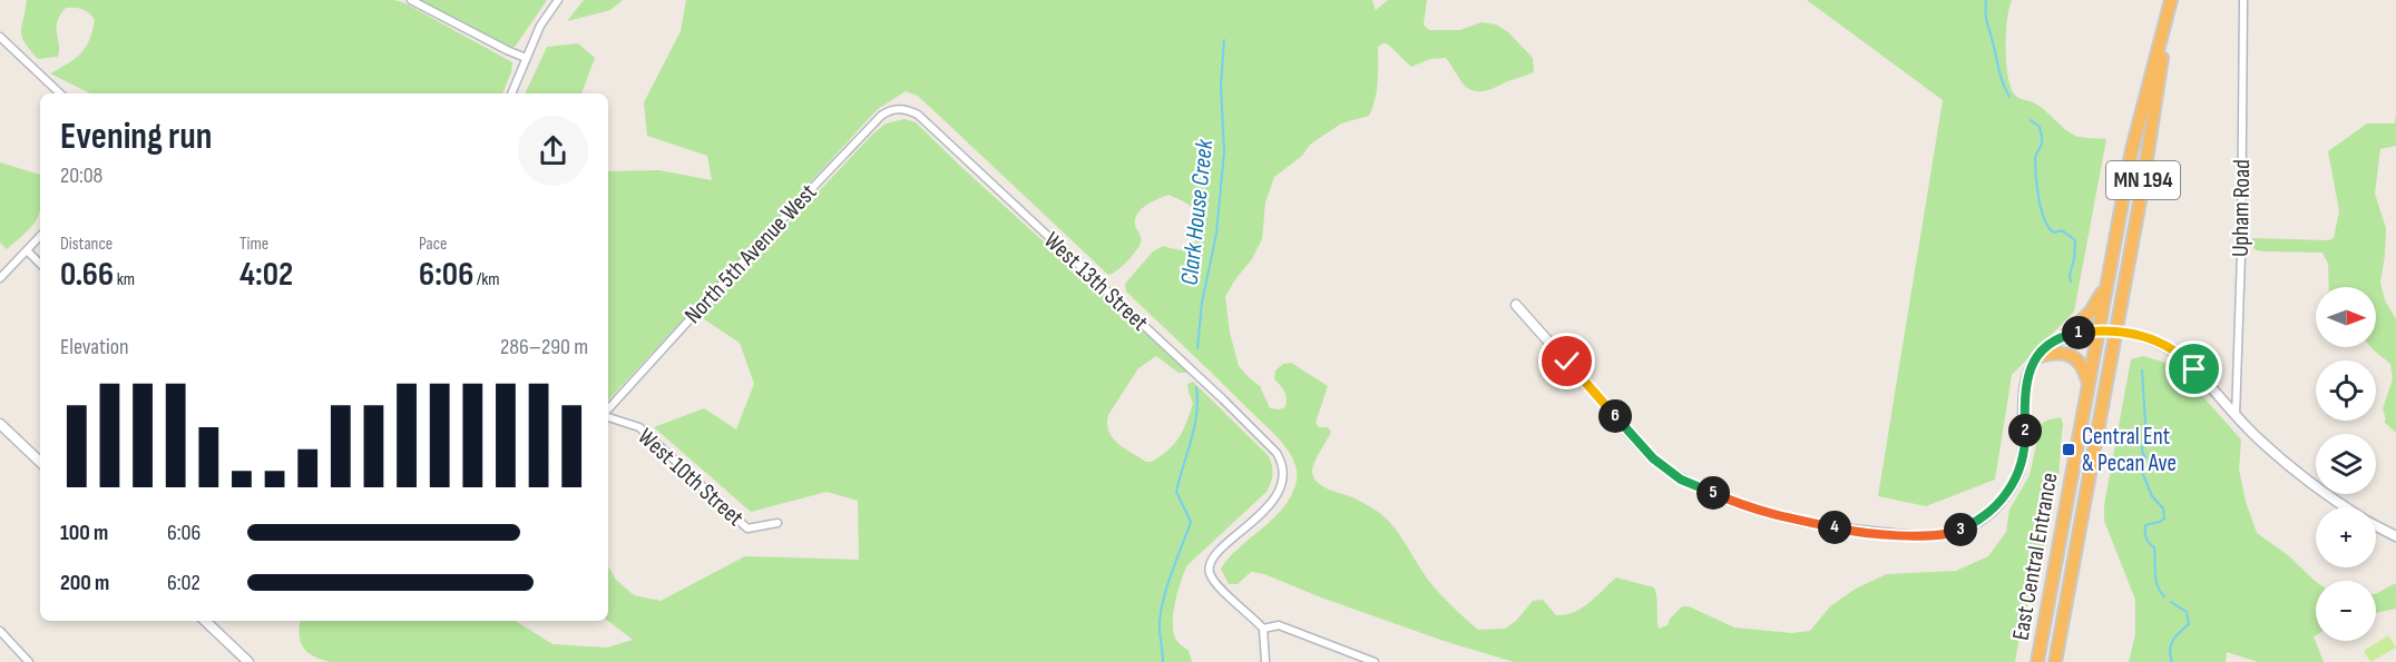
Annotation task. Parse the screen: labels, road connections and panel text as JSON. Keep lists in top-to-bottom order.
{
  "streets": {
    "highway": ["MN 194", "East Central Entrance"],
    "street": [
      "Upham Road",
      "North 5th Avenue West",
      "West 13th Street",
      "West 10th Street"
    ]
  },
  "crossings": [
    ["North 5th Avenue West", "West 13th Street"]
  ],
  "water": ["Clark House Creek"],
  "places": {
    "transit": ["Central Ent & Pecan Ave"]
  },
  "north": "right",
  "page": {
    "heading": ["Evening run", "20:08"],
    "stats": [
      ["Distance", "0.66 km"],
      ["Time", "4:02"],
      ["Pace", "6:06 /km"]
    ],
    "map_buttons": ["+", "−"],
    "pins": [
      "1",
      "6",
      "2",
      "5",
      "4",
      "3"
    ],
    "chart": ["Elevation", "286–290 m"],
    "list": [
      {
        "name": "100 m",
        "note": "6:06"
      },
      {
        "name": "200 m",
        "note": "6:02"
      }
    ]
  }
}
